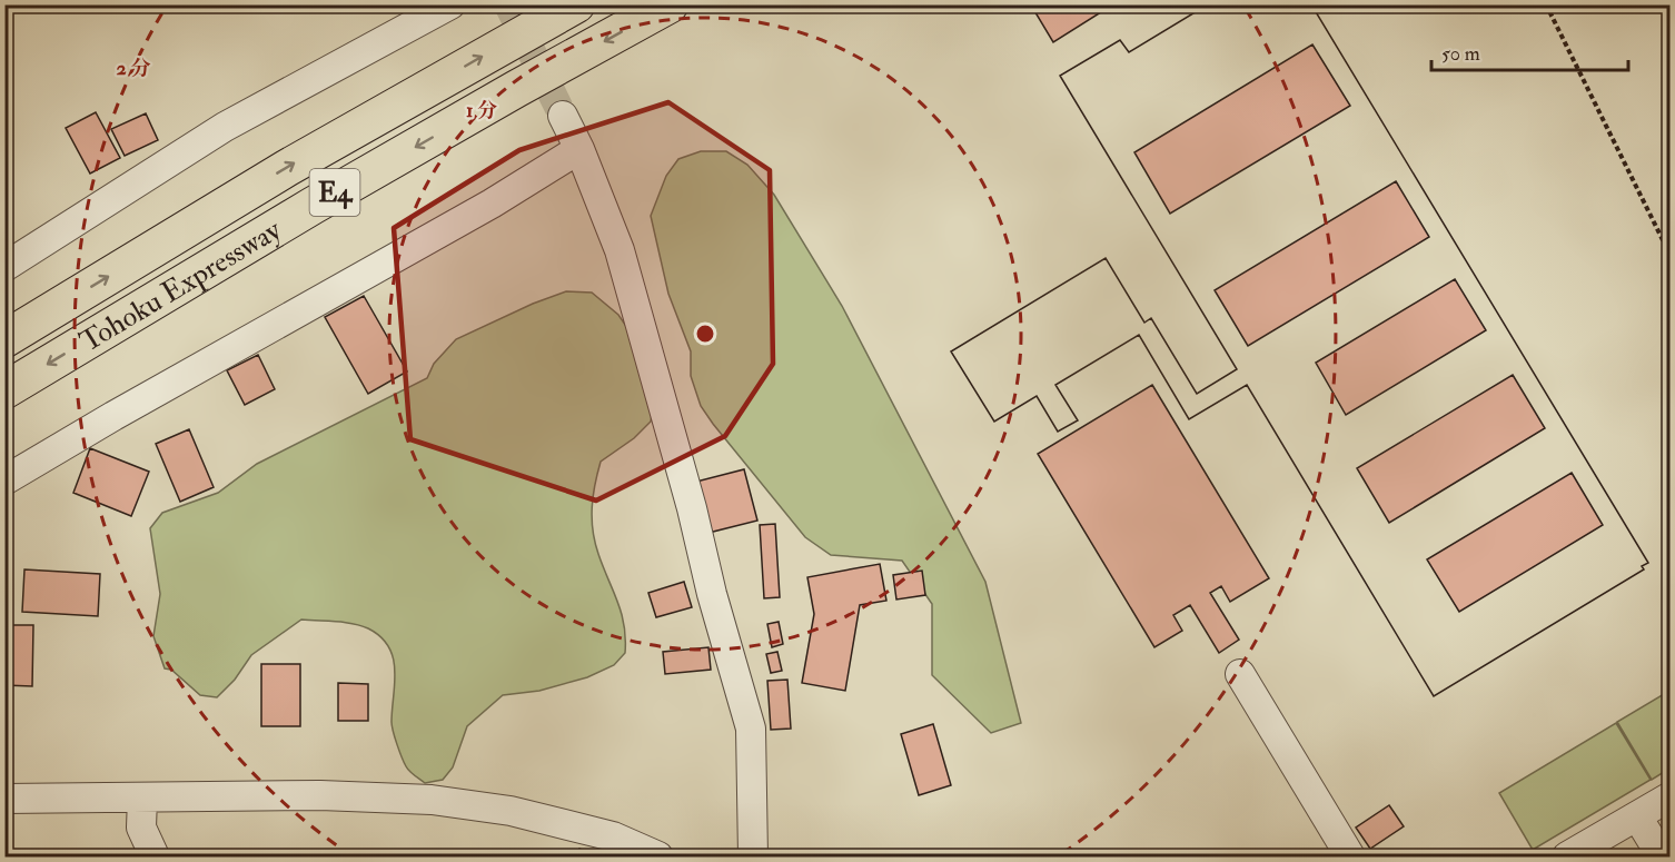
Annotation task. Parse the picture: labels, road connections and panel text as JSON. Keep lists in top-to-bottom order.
{
  "streets": {
    "highway": ["E4", "Tohoku Expressway"]
  },
  "scale_bar": "50 m",
  "rings": ["2 分", "1 分"]
}
